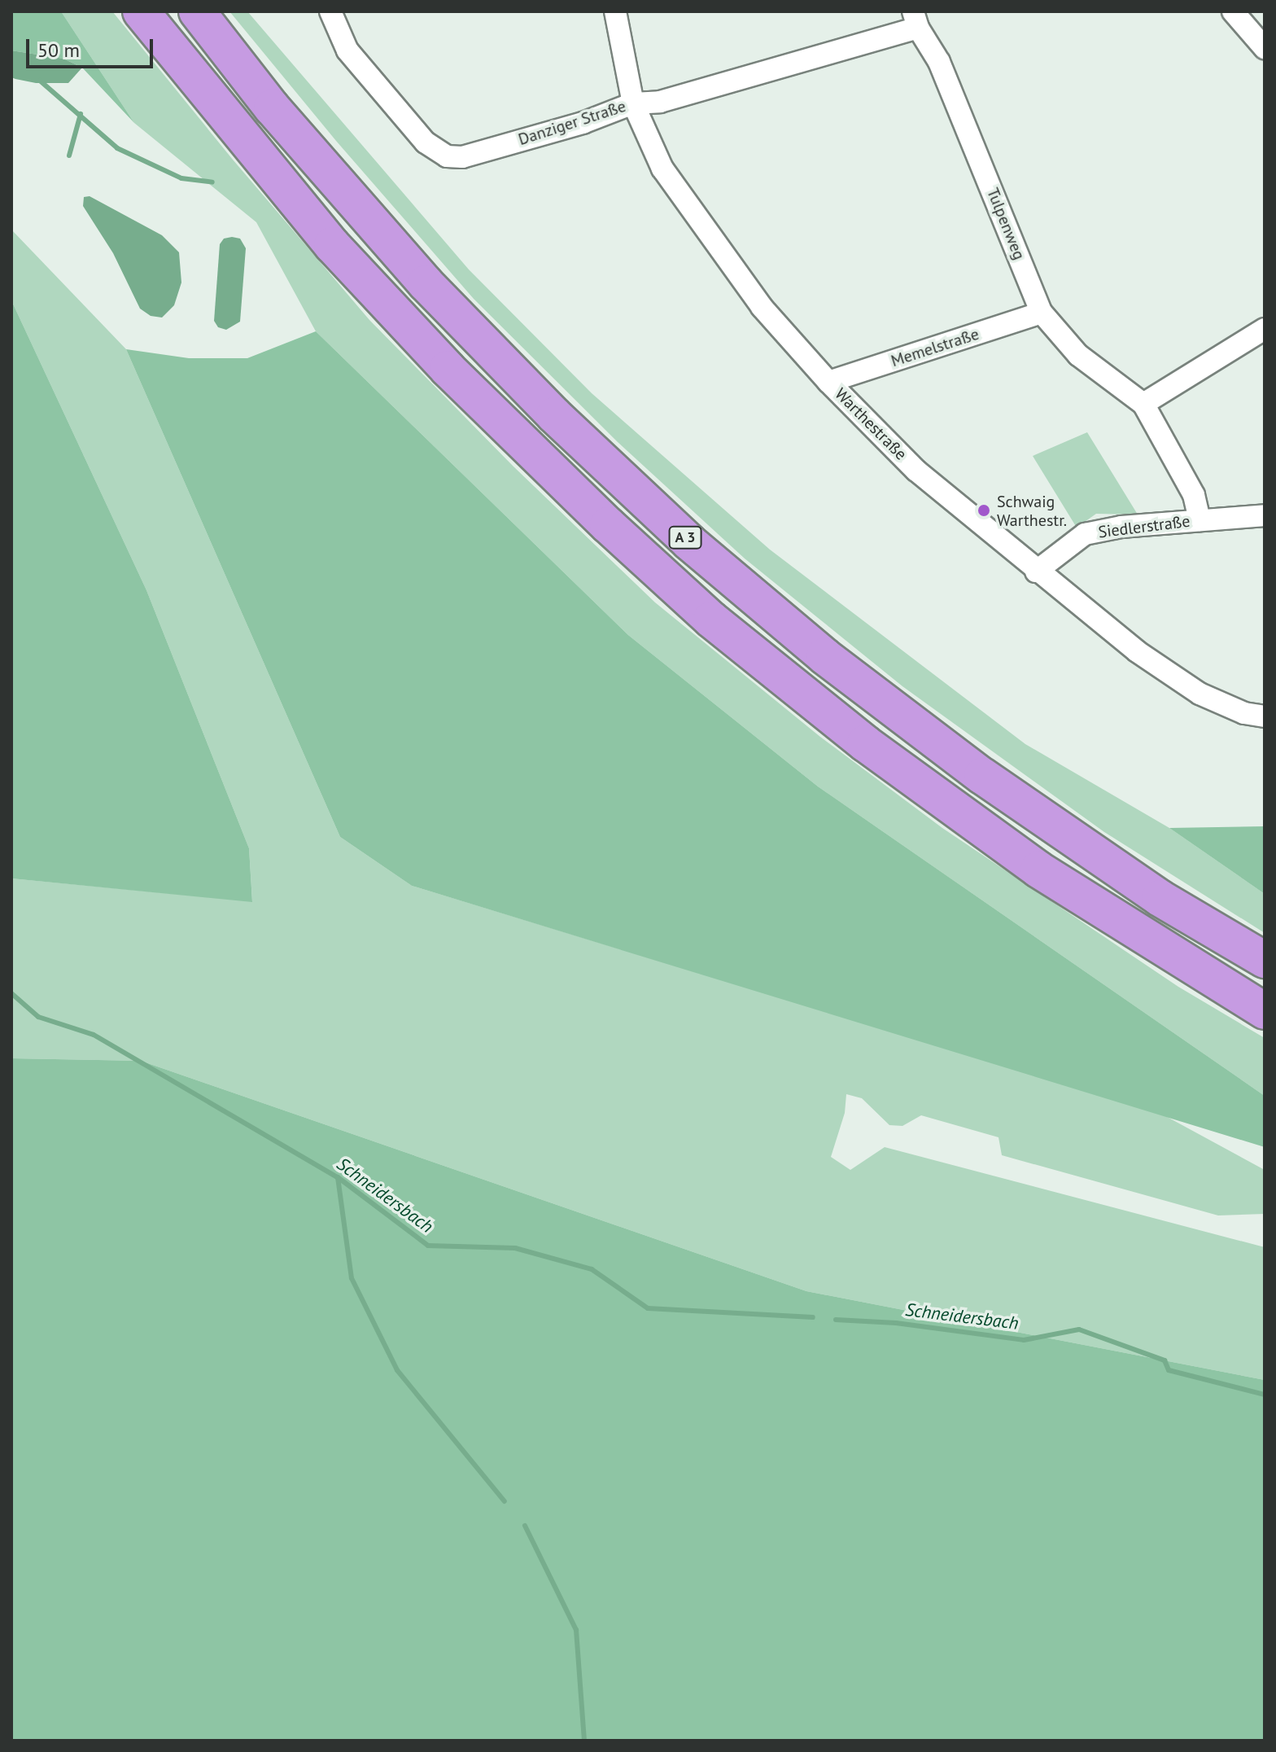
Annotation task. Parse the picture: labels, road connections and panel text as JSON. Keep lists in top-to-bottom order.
{
  "streets": {
    "highway": ["A 3"],
    "street": [
      "Danziger Straße",
      "Tulpenweg",
      "Memelstraße",
      "Warthestraße",
      "Siedlerstraße"
    ]
  },
  "crossings": [
    ["Danziger Straße", "Tulpenweg"],
    ["Danziger Straße", "Warthestraße"],
    ["Tulpenweg", "Memelstraße"],
    ["Tulpenweg", "Siedlerstraße"],
    ["Memelstraße", "Warthestraße"],
    ["Warthestraße", "Siedlerstraße"]
  ],
  "water": ["Schneidersbach"],
  "places": ["Schwaig Warthestr."],
  "scale_bar": "50 m"
}
